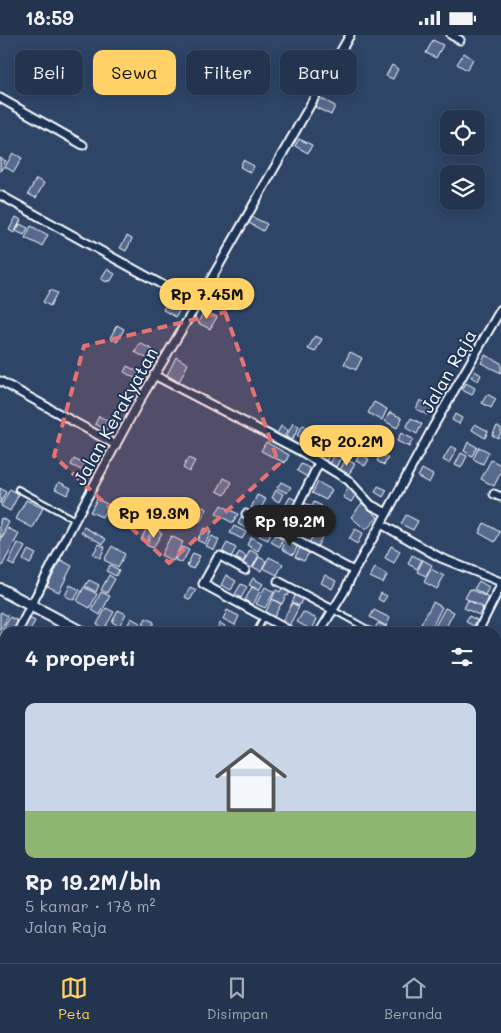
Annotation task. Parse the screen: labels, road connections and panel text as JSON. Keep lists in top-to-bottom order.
{
  "streets": {
    "street": ["Jalan Raja", "Jalan Kerakyatan"]
  },
  "page": {
    "status": "18:59",
    "chip": [
      "Beli",
      "Sewa",
      "Filter",
      "Baru"
    ],
    "price": [
      "Rp 7.45M",
      "Rp 20.2M",
      "Rp 19.3M",
      "Rp 19.2M"
    ],
    "heading": "4 properti",
    "list": [
      {
        "name": "Rp 19.2M/bln",
        "note": "5 kamar · 178 m² · Jalan Raja"
      }
    ],
    "tabs": ["Peta", "Disimpan", "Beranda"]
  }
}
